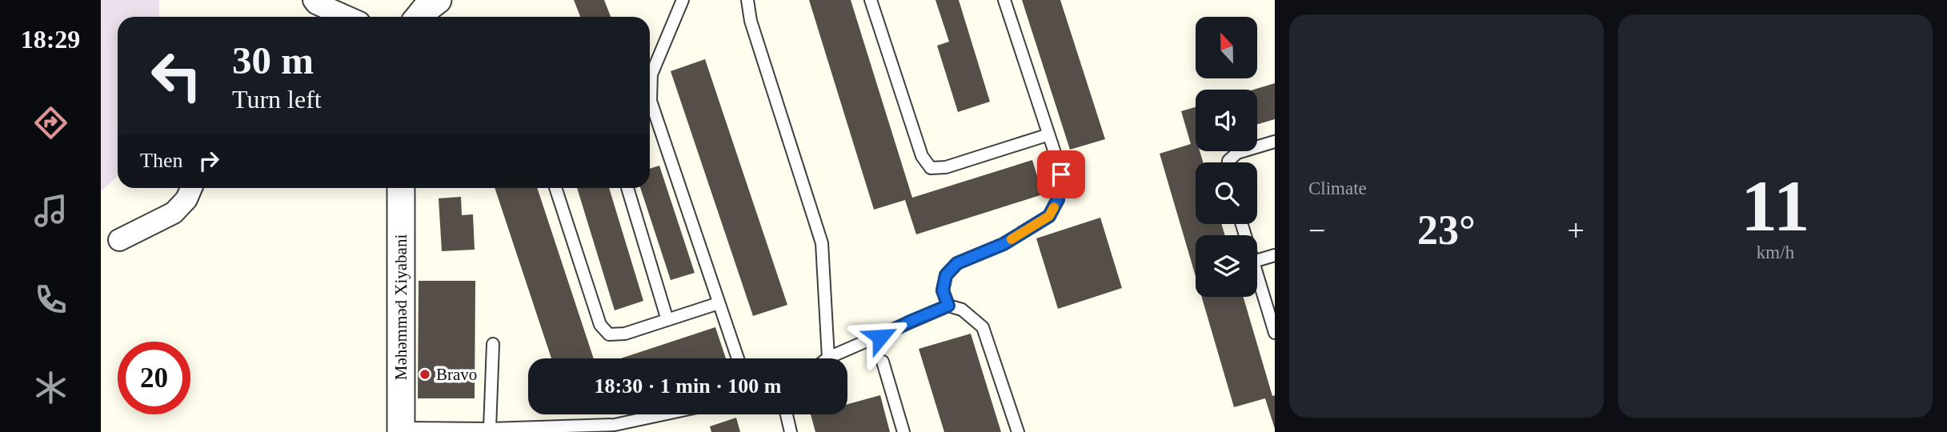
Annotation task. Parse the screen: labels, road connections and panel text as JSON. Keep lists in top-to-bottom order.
{
  "streets": {
    "street": ["Məhəmməd Xiyabani"]
  },
  "places": ["Bravo"],
  "north": "top",
  "page": {
    "tabs": "18:29",
    "tile": [
      "Climate",
      ["11", "km/h"]
    ],
    "turn": ["30 m", "Turn left"],
    "then": "Then",
    "heat": ["−", "23°", "+"],
    "limit": "20",
    "trip": "18:30 · 1 min · 100 m"
  }
}
